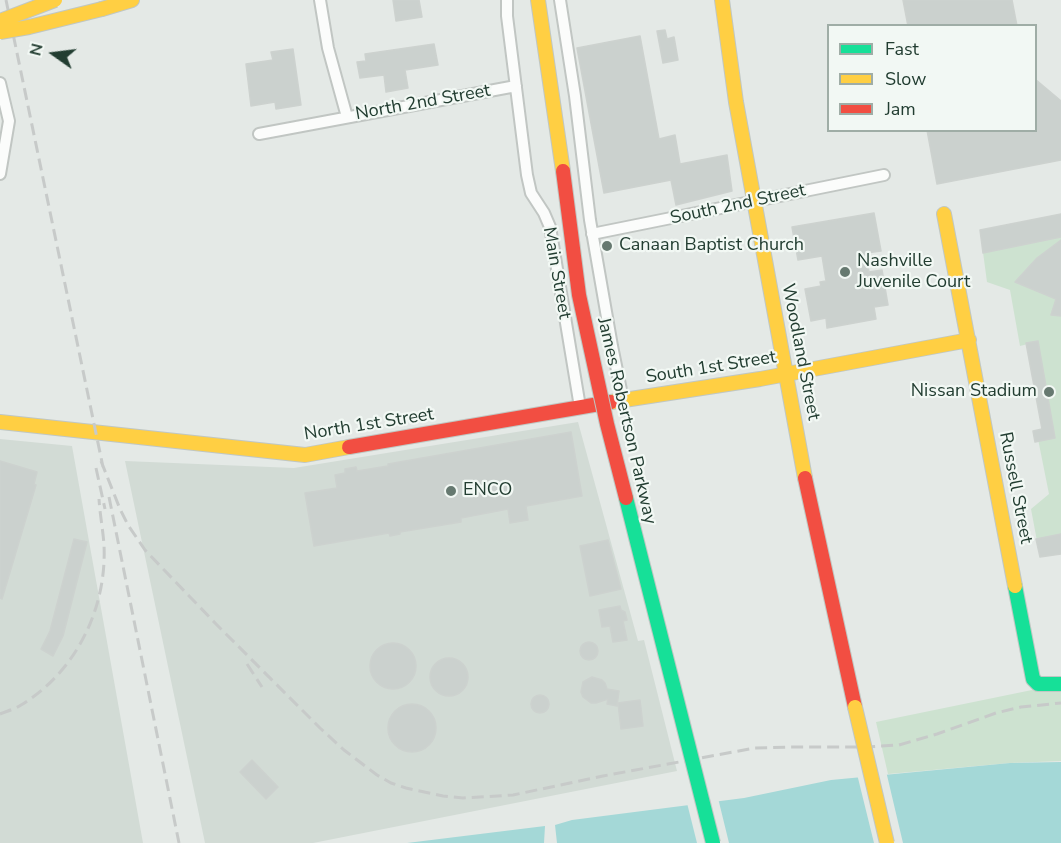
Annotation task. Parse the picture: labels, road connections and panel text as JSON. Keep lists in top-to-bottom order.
{
  "streets": {
    "main road": [
      "Woodland Street",
      "South 1st Street",
      "James Robertson Parkway",
      "North 1st Street",
      "Russell Street"
    ],
    "street": ["North 2nd Street", "South 2nd Street", "Main Street"]
  },
  "crossings": [
    ["North 2nd Street", "Main Street"],
    ["South 2nd Street", "Woodland Street"],
    ["Main Street", "North 1st Street"],
    ["Woodland Street", "South 1st Street"],
    ["South 1st Street", "North 1st Street"],
    ["South 1st Street", "Russell Street"]
  ],
  "places": [
    "Canaan Baptist Church",
    "Nashville Juvenile Court",
    "Nissan Stadium",
    "ENCO"
  ],
  "legend": ["Fast", "Slow", "Jam"],
  "north": "left"
}
